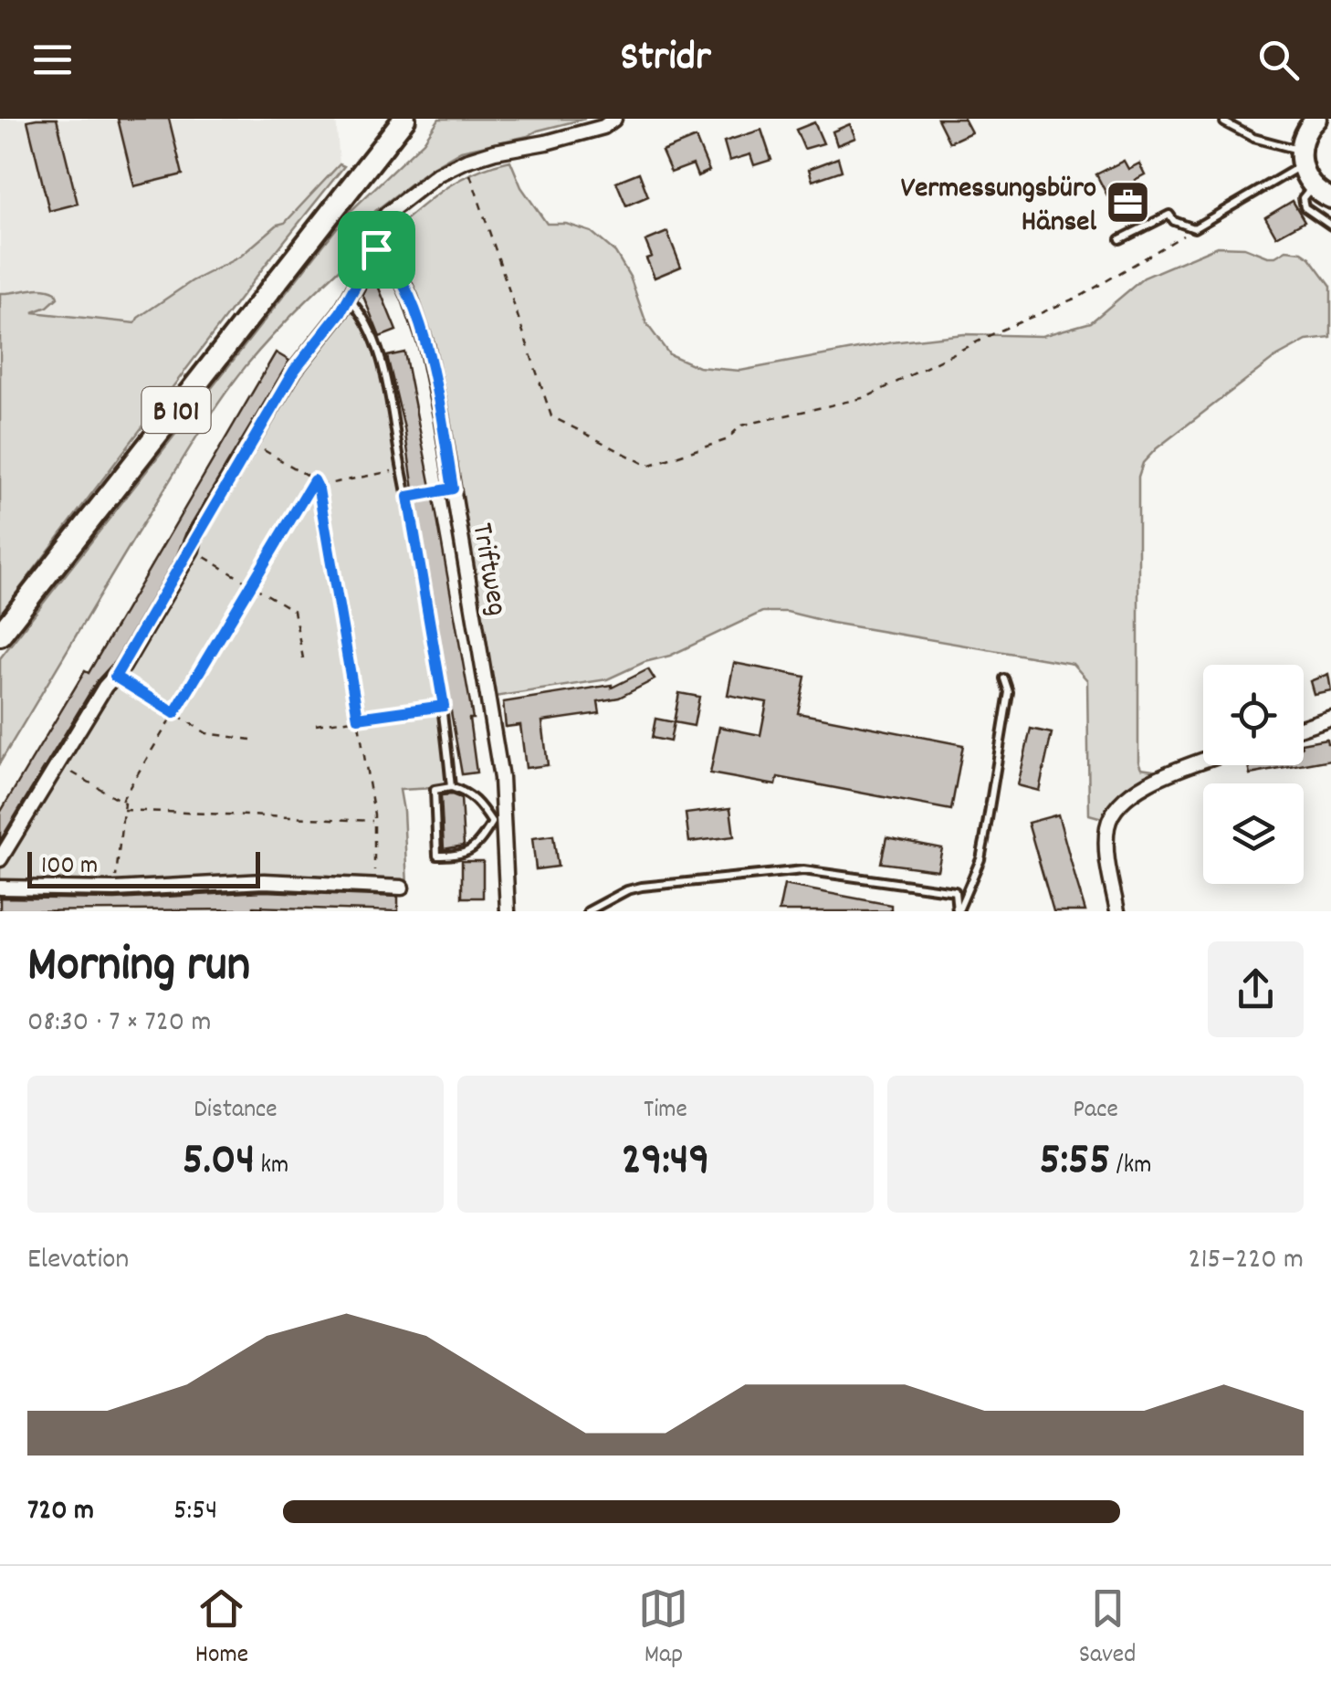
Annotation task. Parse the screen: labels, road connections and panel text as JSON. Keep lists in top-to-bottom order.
{
  "streets": {
    "main road": ["B 101"],
    "street": ["Triftweg"]
  },
  "places": {
    "office": ["Vermessungsbüro Hänsel"]
  },
  "scale_bar": "100 m",
  "page": {
    "header": "Stridr",
    "scale": "100 m",
    "heading": ["Morning run", "08:30 · 7 × 720 m"],
    "stats": [
      ["Distance", "5.04 km"],
      ["Time", "29:49"],
      ["Pace", "5:55 /km"]
    ],
    "chart": ["Elevation", "215–220 m"],
    "list": [
      {
        "name": "720 m",
        "note": "5:54"
      }
    ],
    "tabs": ["Home", "Map", "Saved"]
  }
}
